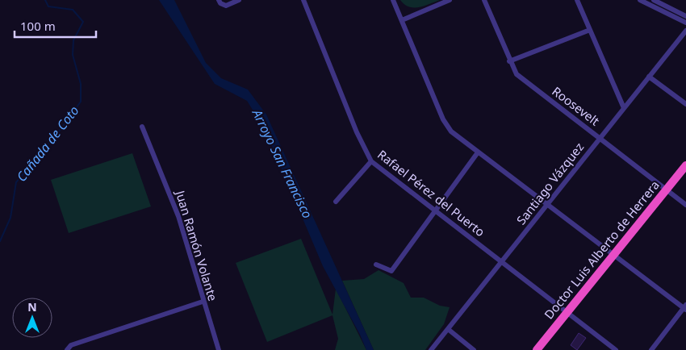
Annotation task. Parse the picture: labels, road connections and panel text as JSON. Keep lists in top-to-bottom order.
{
  "streets": {
    "highway": ["Doctor Luis Alberto de Herrera"],
    "street": [
      "Roosevelt",
      "Santiago Vázquez",
      "Rafael Pérez del Puerto",
      "Juan Ramón Volante"
    ]
  },
  "crossings": [
    ["Roosevelt", "Santiago Vázquez"],
    ["Roosevelt", "Doctor Luis Alberto de Herrera"],
    ["Santiago Vázquez", "Rafael Pérez del Puerto"],
    ["Rafael Pérez del Puerto", "Doctor Luis Alberto de Herrera"]
  ],
  "water": ["Cañada de Coto", "Arroyo San Francisco"],
  "scale_bar": "100 m",
  "north": "top"
}
